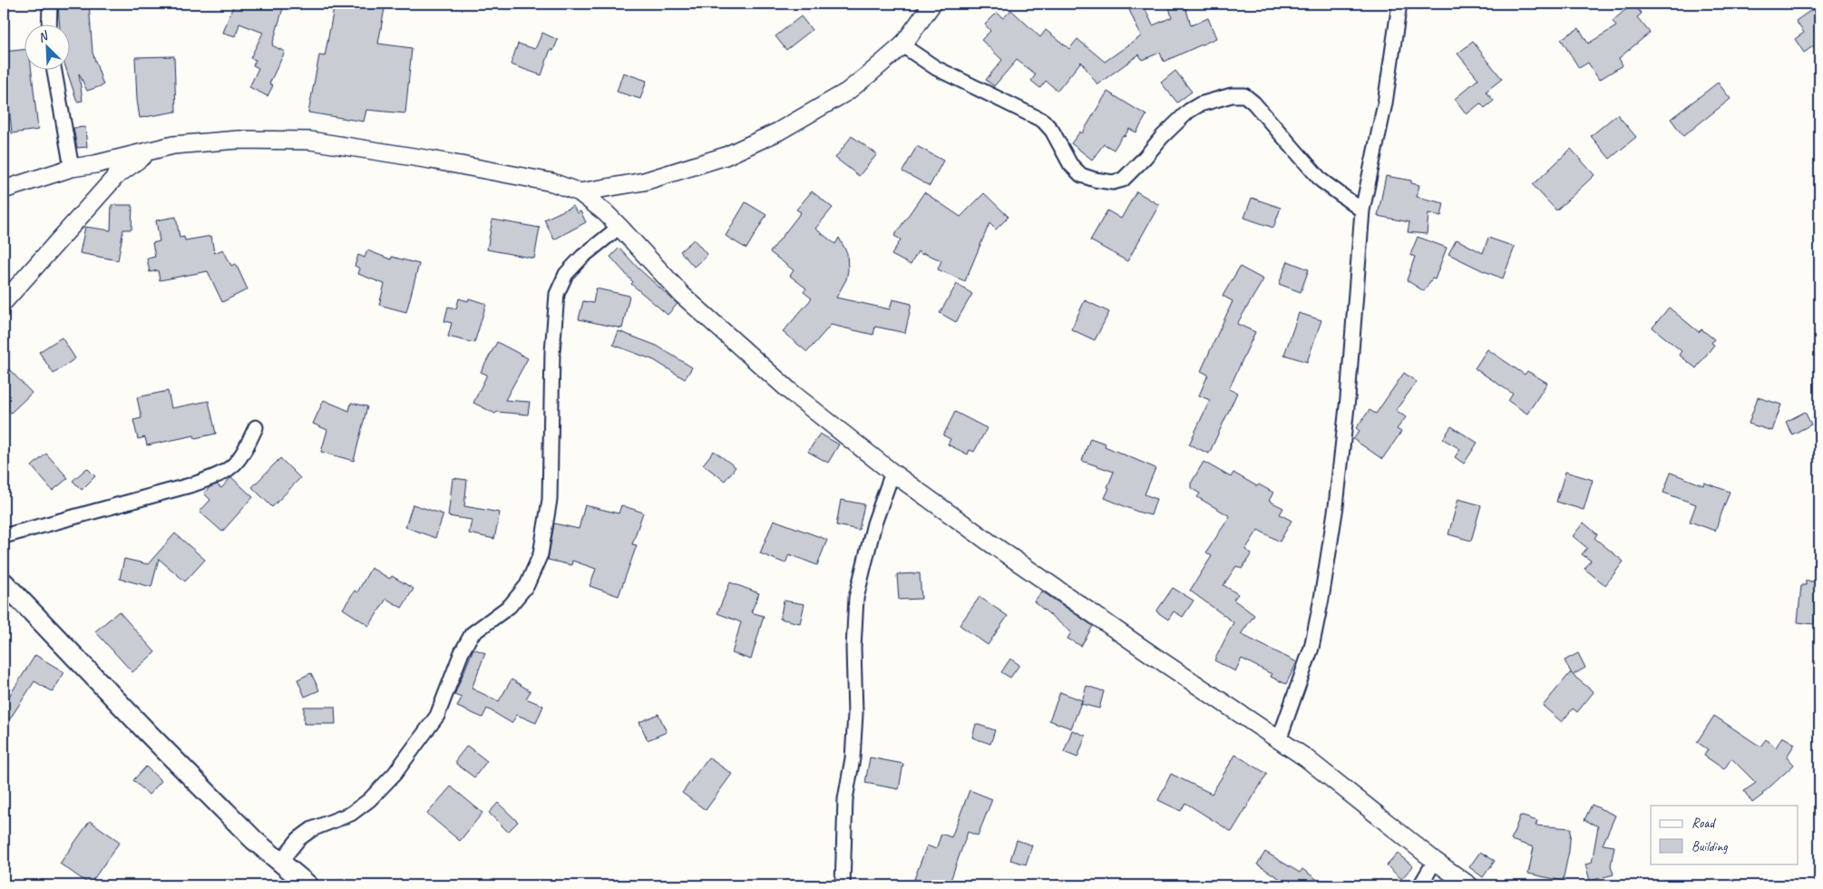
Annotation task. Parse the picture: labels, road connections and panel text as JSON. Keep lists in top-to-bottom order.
{
  "legend": ["Road", "Building"],
  "north": "top left"
}
